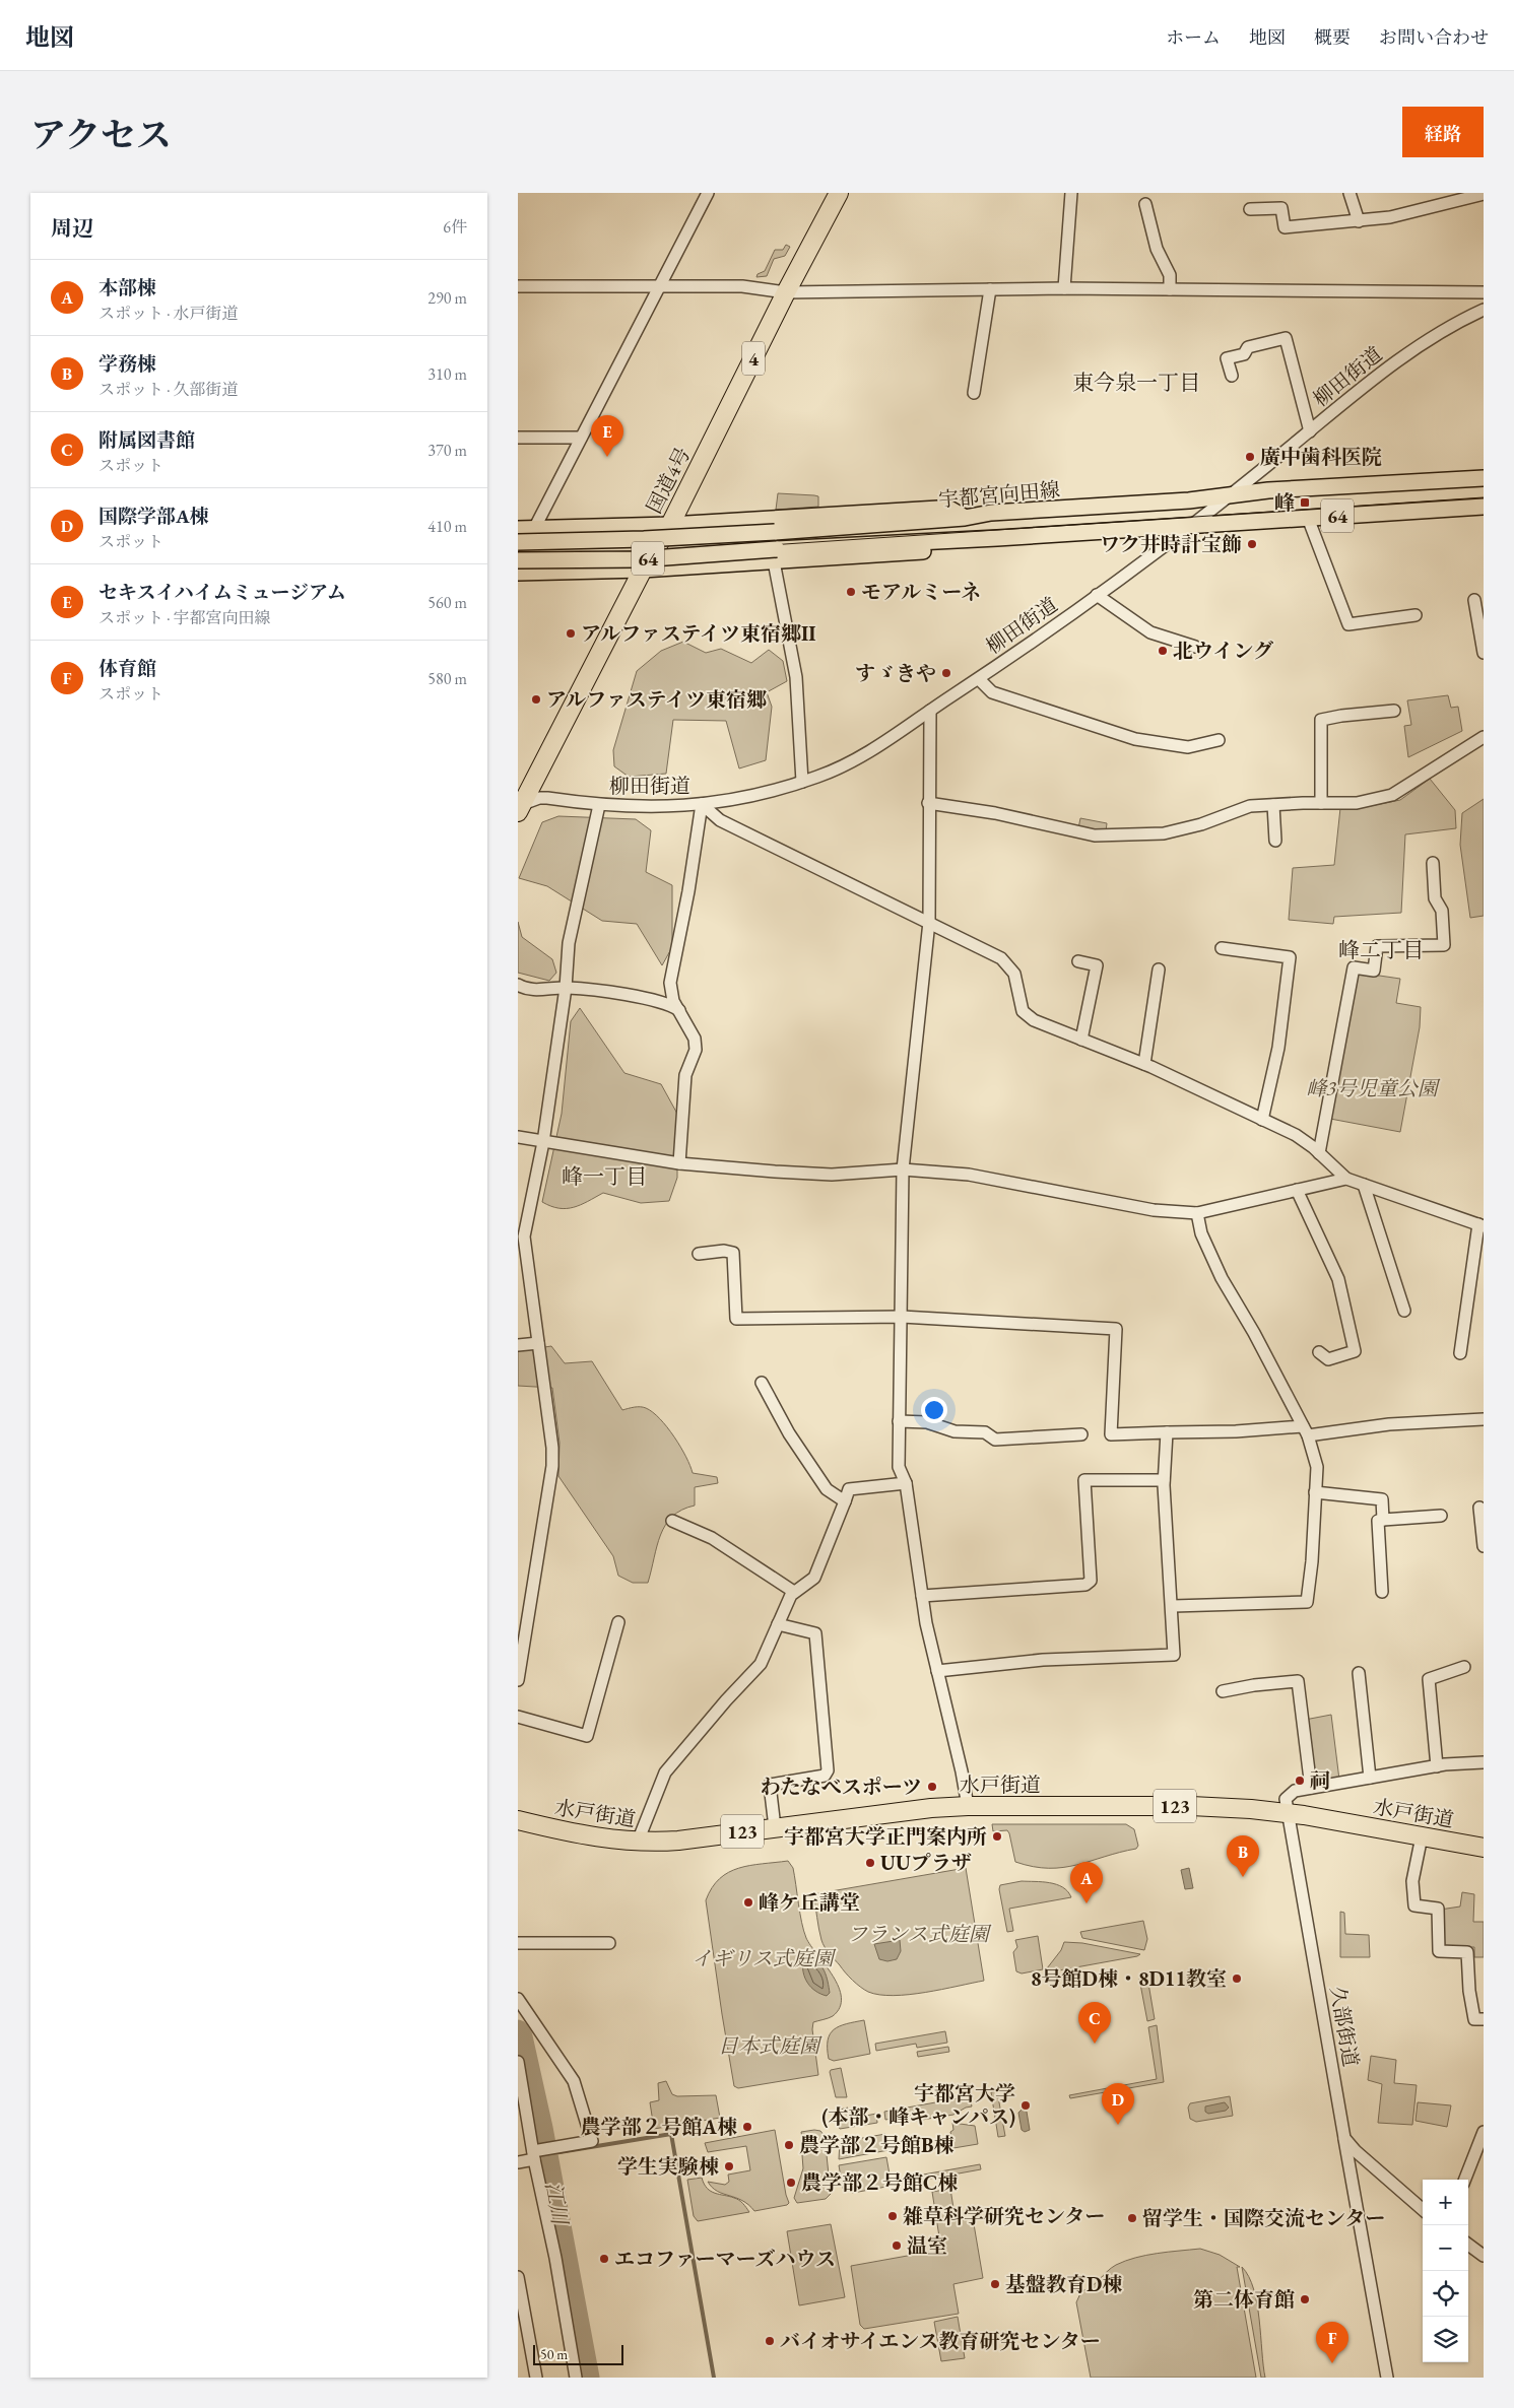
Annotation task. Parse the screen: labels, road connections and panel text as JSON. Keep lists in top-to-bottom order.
{
  "streets": {
    "highway": [
      "4",
      "国道4号",
      "水戸街道",
      "123"
    ],
    "main road": ["宇都宮向田線", "64"],
    "street": ["柳田街道", "久部街道"]
  },
  "crossings": [
    ["柳田街道", "国道4号"],
    ["柳田街道", "宇都宮向田線"],
    ["水戸街道", "久部街道"]
  ],
  "districts": ["東今泉一丁目", "峰二丁目", "峰一丁目"],
  "water": ["江川"],
  "parks": [
    "峰3号児童公園",
    "フランス式庭園",
    "イギリス式庭園",
    "日本式庭園"
  ],
  "places": {
    "other": [
      "廣中歯科医院",
      "ワク井時計宝飾",
      "モアルミーネ",
      "アルファステイツ東宿郷II",
      "北ウイング",
      "すゞきや",
      "アルファステイツ東宿郷",
      "祠",
      "わたなべスポーツ",
      "宇都宮大学正門案内所",
      "UUプラザ",
      "峰ケ丘講堂",
      "8号館D棟・8D11教室",
      "宇都宮大学 (本部・峰キャンパス)",
      "農学部２号館A棟",
      "農学部２号館B棟",
      "学生実験棟",
      "農学部２号館C棟",
      "雑草科学研究センター",
      "留学生・国際交流センター",
      "温室",
      "エコファーマーズハウス",
      "基盤教育D棟",
      "第二体育館",
      "バイオサイエンス教育研究センター"
    ],
    "transit": ["峰"]
  },
  "scale_bar": "50 m",
  "page": {
    "header": "地図",
    "nav": [
      "ホーム",
      "地図",
      "概要",
      "お問い合わせ"
    ],
    "title": "アクセス",
    "buttons": "経路",
    "heading": ["周辺", "6件"],
    "list": [
      {
        "mark": "A",
        "name": "本部棟",
        "note": "スポット · 水戸街道",
        "value": "290 m"
      },
      {
        "mark": "B",
        "name": "学務棟",
        "note": "スポット · 久部街道",
        "value": "310 m"
      },
      {
        "mark": "C",
        "name": "附属図書館",
        "note": "スポット",
        "value": "370 m"
      },
      {
        "mark": "D",
        "name": "国際学部A棟",
        "note": "スポット",
        "value": "410 m"
      },
      {
        "mark": "E",
        "name": "セキスイハイムミュージアム",
        "note": "スポット · 宇都宮向田線",
        "value": "560 m"
      },
      {
        "mark": "F",
        "name": "体育館",
        "note": "スポット",
        "value": "580 m"
      }
    ],
    "pins": [
      "E",
      "B",
      "A",
      "C",
      "D",
      "F"
    ],
    "map_buttons": ["+", "−"],
    "scale": "50 m"
  }
}
